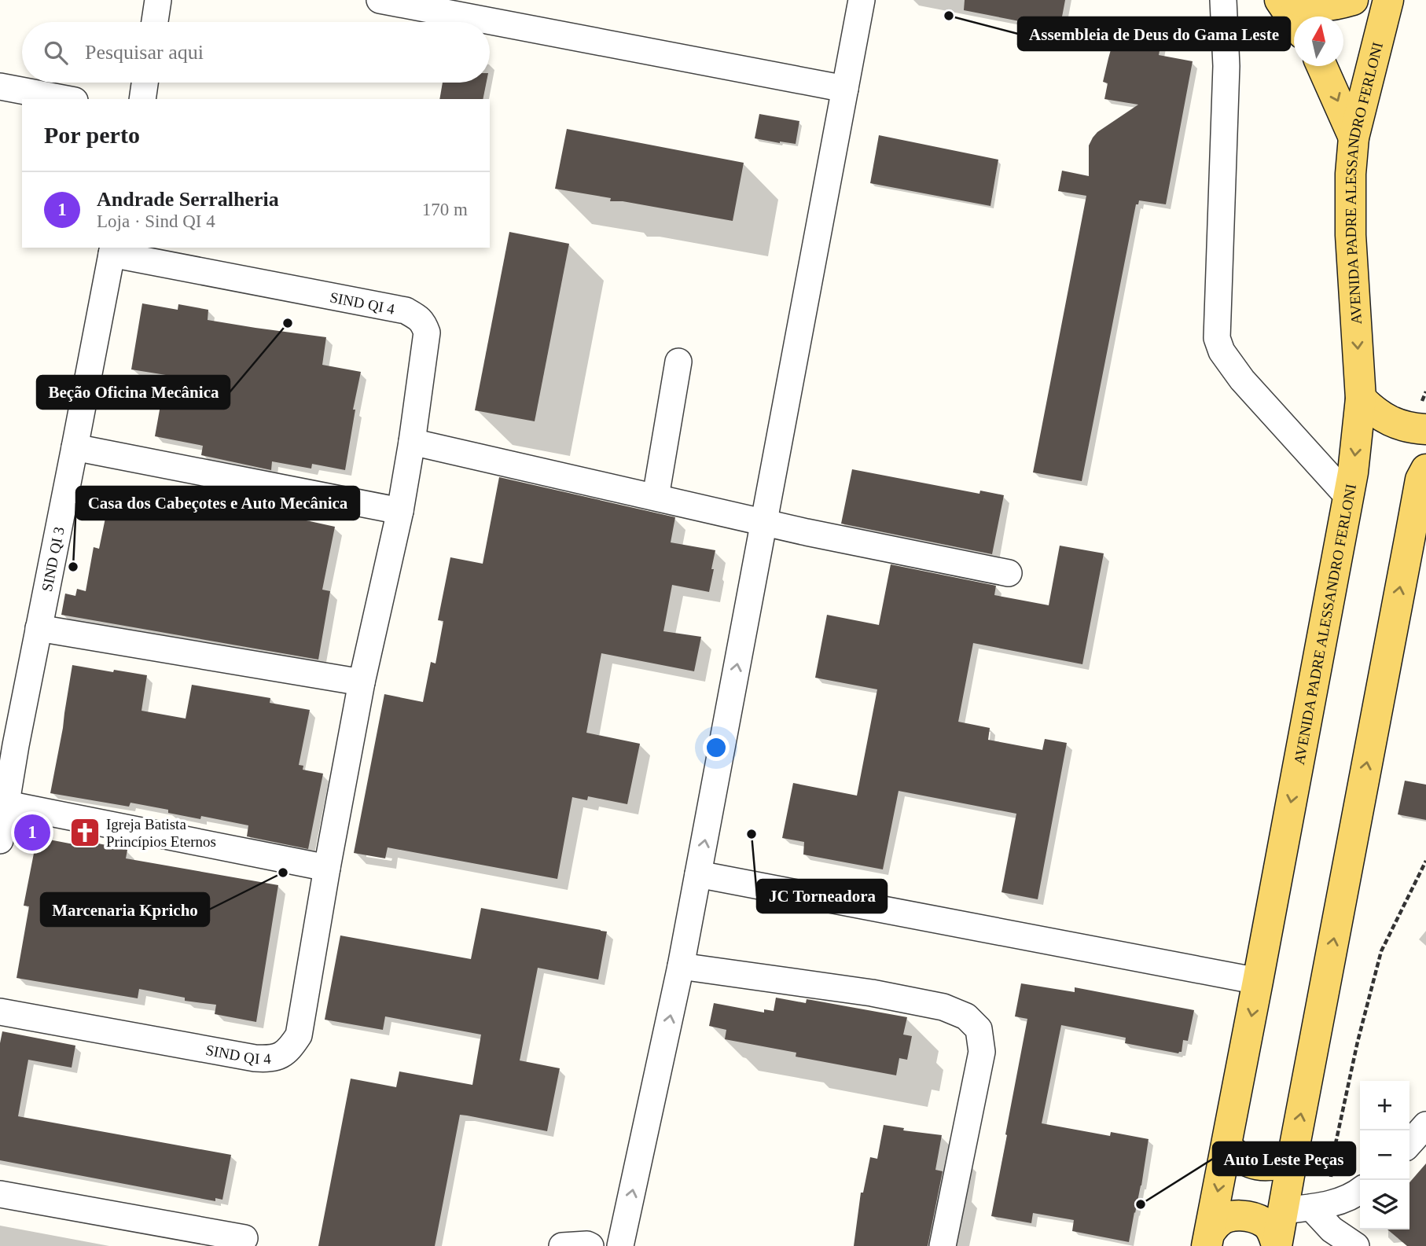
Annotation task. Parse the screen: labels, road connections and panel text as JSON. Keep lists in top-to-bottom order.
{
  "streets": {
    "main road": ["AVENIDA PADRE ALESSANDRO FERLONI"],
    "street": ["SIND QI 4", "SIND QI 3"]
  },
  "crossings": [
    ["SIND QI 4", "SIND QI 3"]
  ],
  "places": {
    "other": [
      "Assembleia de Deus do Gama Leste",
      "Beção Oficina Mecânica",
      "Casa dos Cabeçotes e Auto Mecânica",
      "JC Torneadora",
      "Marcenaria Kpricho",
      "Auto Leste Peças"
    ],
    "church": ["Igreja Batista Princípios Eternos"]
  },
  "north": "top",
  "page": {
    "search": "Pesquisar aqui",
    "heading": "Por perto",
    "list": [
      {
        "mark": "1",
        "name": "Andrade Serralheria",
        "note": "Loja · Sind QI 4",
        "value": "170 m"
      }
    ],
    "pins": "1",
    "map_buttons": ["+", "−"]
  }
}
